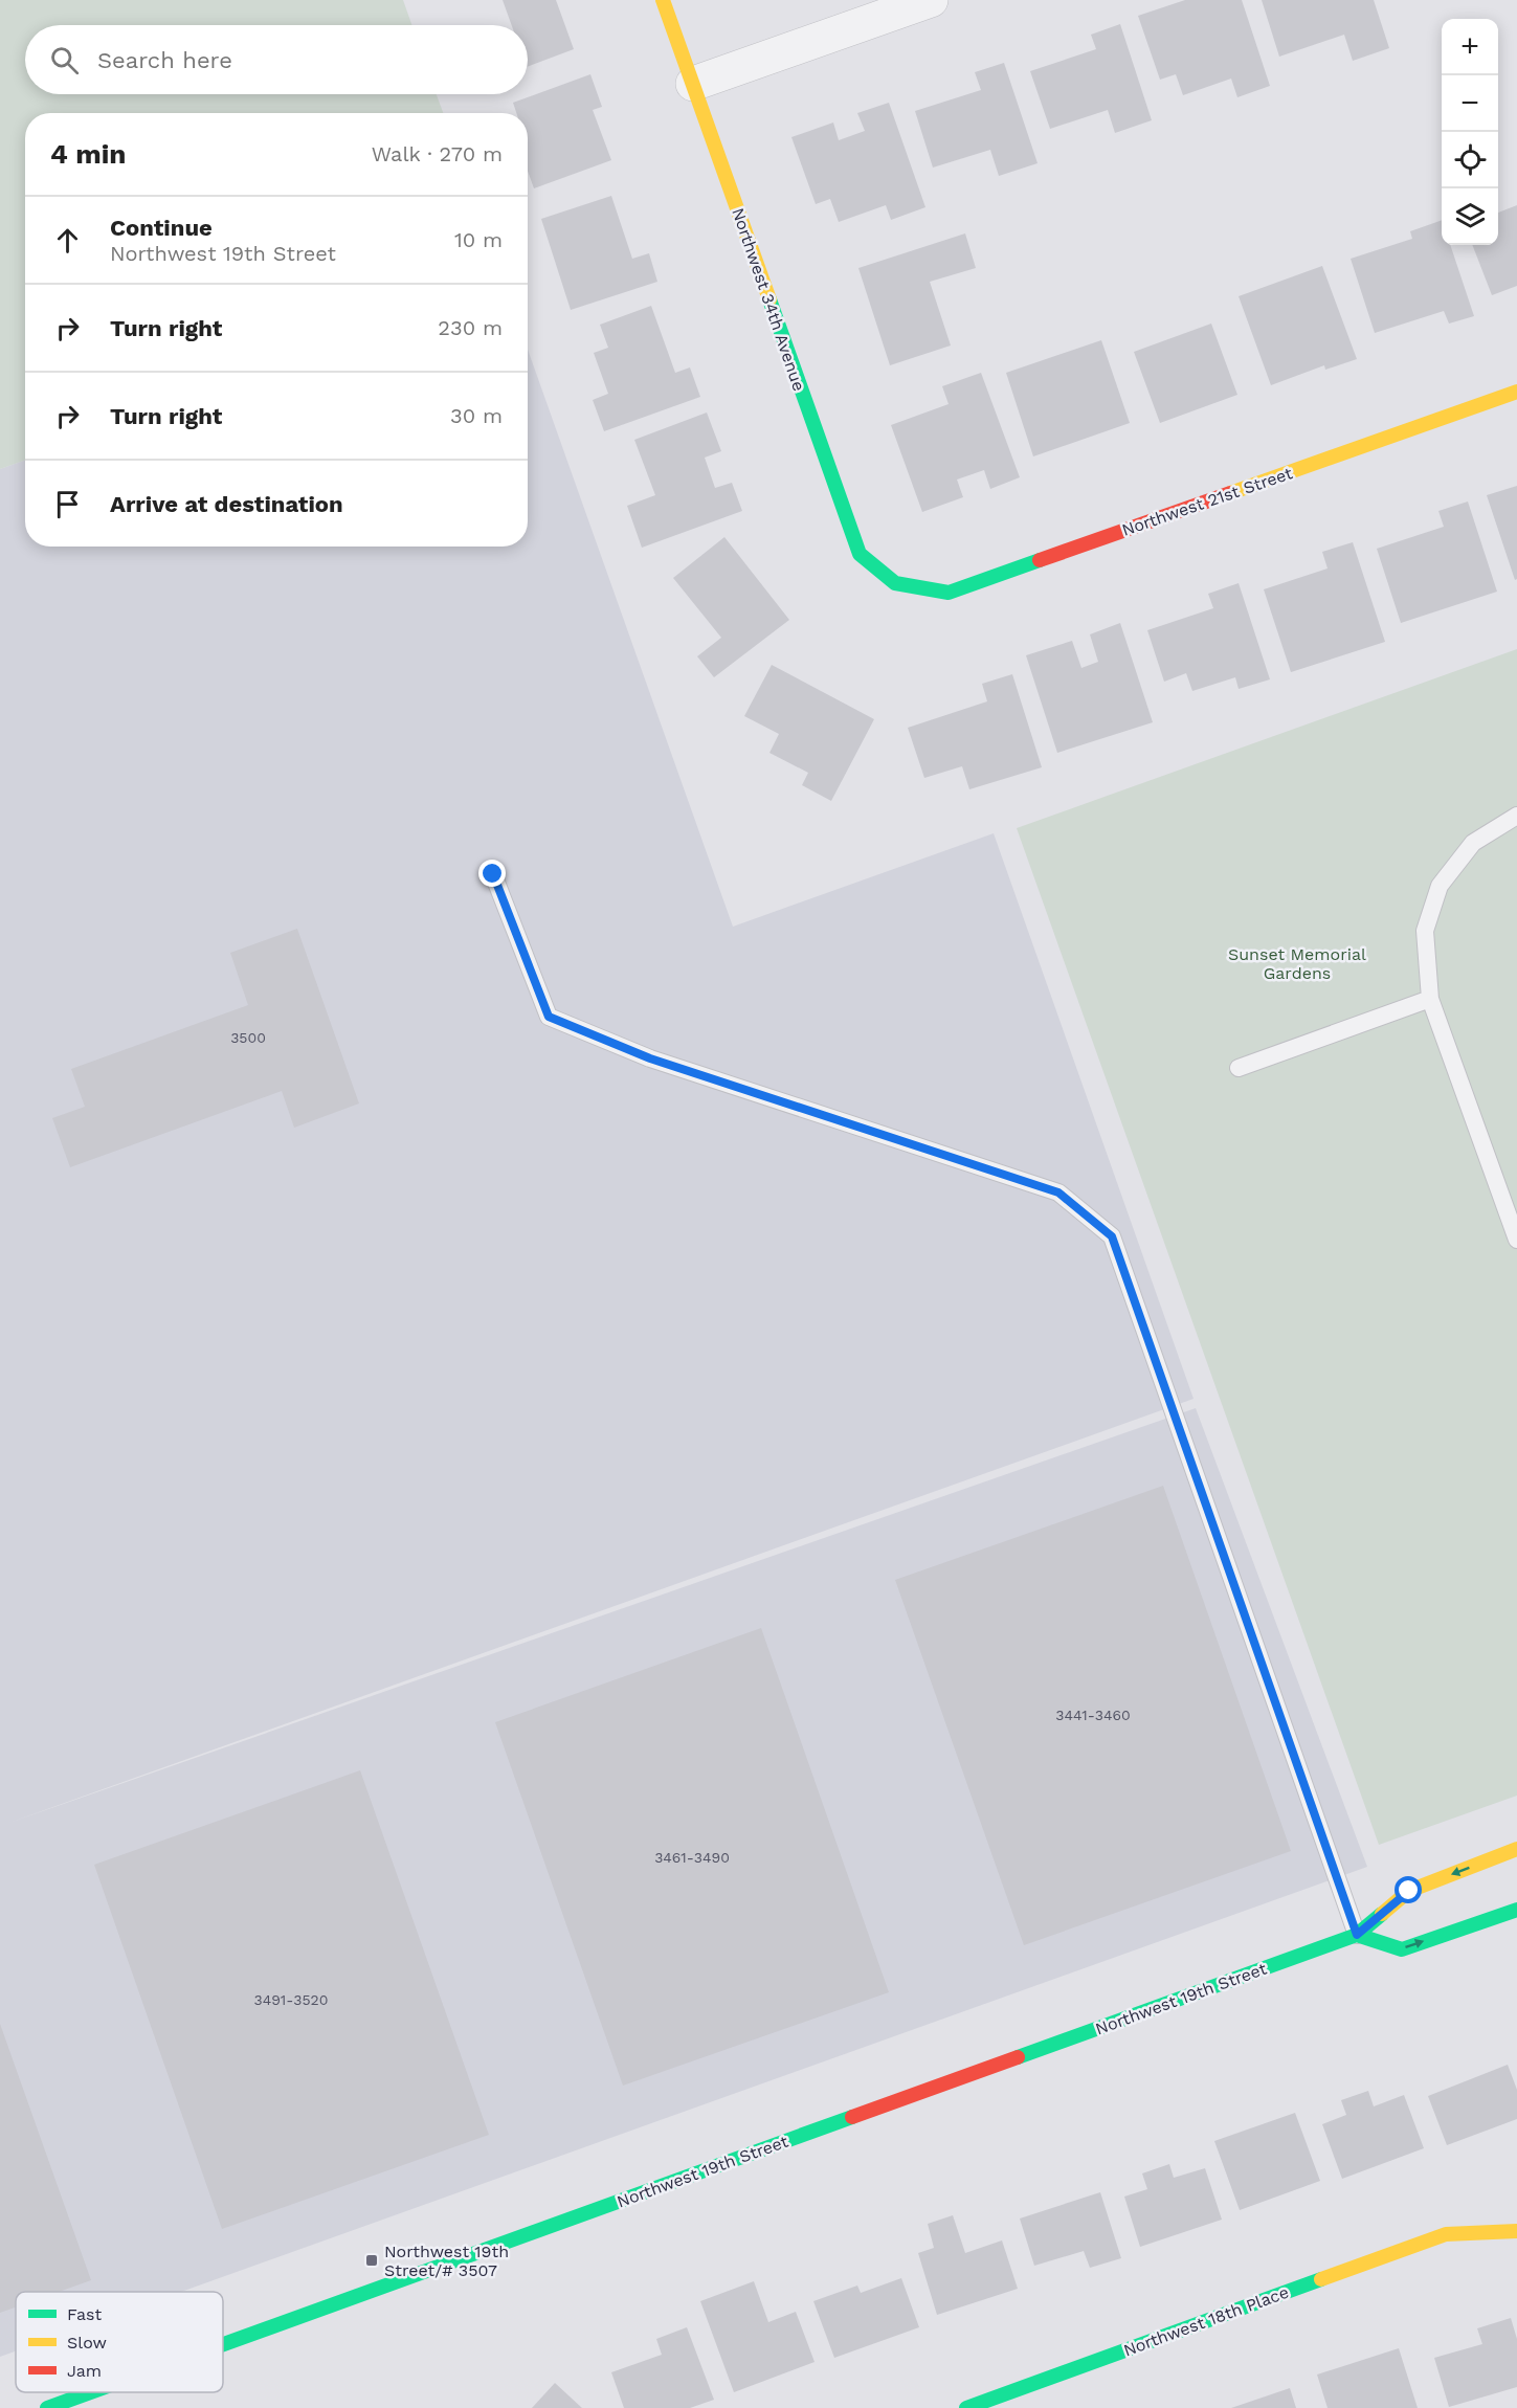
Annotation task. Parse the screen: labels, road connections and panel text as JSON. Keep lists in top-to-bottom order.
{
  "streets": {
    "street": [
      "Northwest 34th Avenue",
      "Northwest 21st Street",
      "Northwest 19th Street",
      "Northwest 18th Place"
    ]
  },
  "crossings": [
    ["Northwest 34th Avenue", "Northwest 21st Street"]
  ],
  "parks": ["Sunset Memorial Gardens"],
  "places": {
    "transit": ["Northwest 19th Street/# 3507"]
  },
  "house_numbers": [
    "3500",
    "3441-3460",
    "3461-3490",
    "3491-3520"
  ],
  "legend": ["Fast", "Slow", "Jam"],
  "page": {
    "map_buttons": ["+", "−"],
    "search": "Search here",
    "heading": ["4 min", "Walk · 270 m"],
    "list": [
      ["Continue", "Northwest 19th Street", "10 m"],
      ["Turn right", "230 m"],
      ["Turn right", "30 m"],
      "Arrive at destination"
    ]
  }
}
